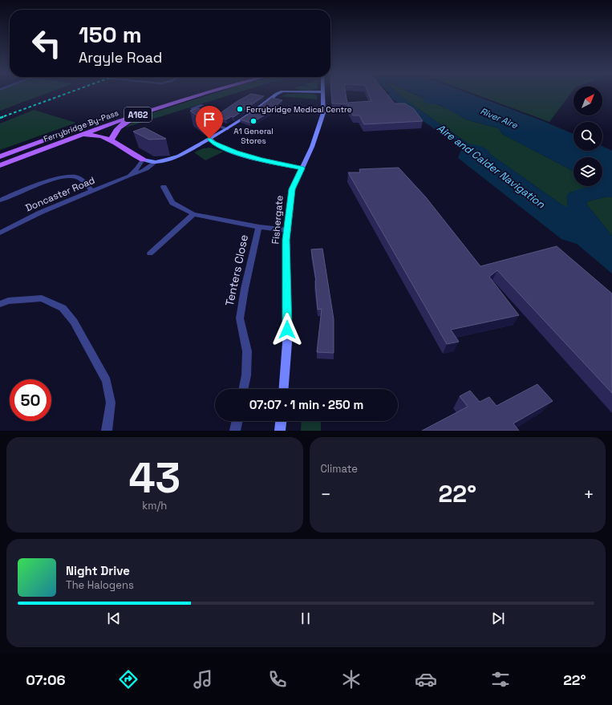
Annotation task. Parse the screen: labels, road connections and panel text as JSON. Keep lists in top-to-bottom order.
{
  "streets": {
    "main road": [
      "A162",
      "Ferrybridge By-Pass",
      "Doncaster Road",
      "Fishergate"
    ],
    "street": ["Tenters Close"]
  },
  "crossings": [
    ["Fishergate", "Tenters Close"]
  ],
  "water": ["River Aire", "Aire and Calder Navigation"],
  "places": ["Ferrybridge Medical Centre", "A1 General Stores"],
  "north": "top right",
  "page": {
    "turn": ["150 m", "Argyle Road"],
    "limit": "50",
    "trip": "07:07 · 1 min · 250 m",
    "tile": [
      ["43", "km/h"],
      "Climate"
    ],
    "heat": ["−", "22°", "+"],
    "song": ["Night Drive", "The Halogens"],
    "tabs": ["07:06", "22°"]
  }
}
